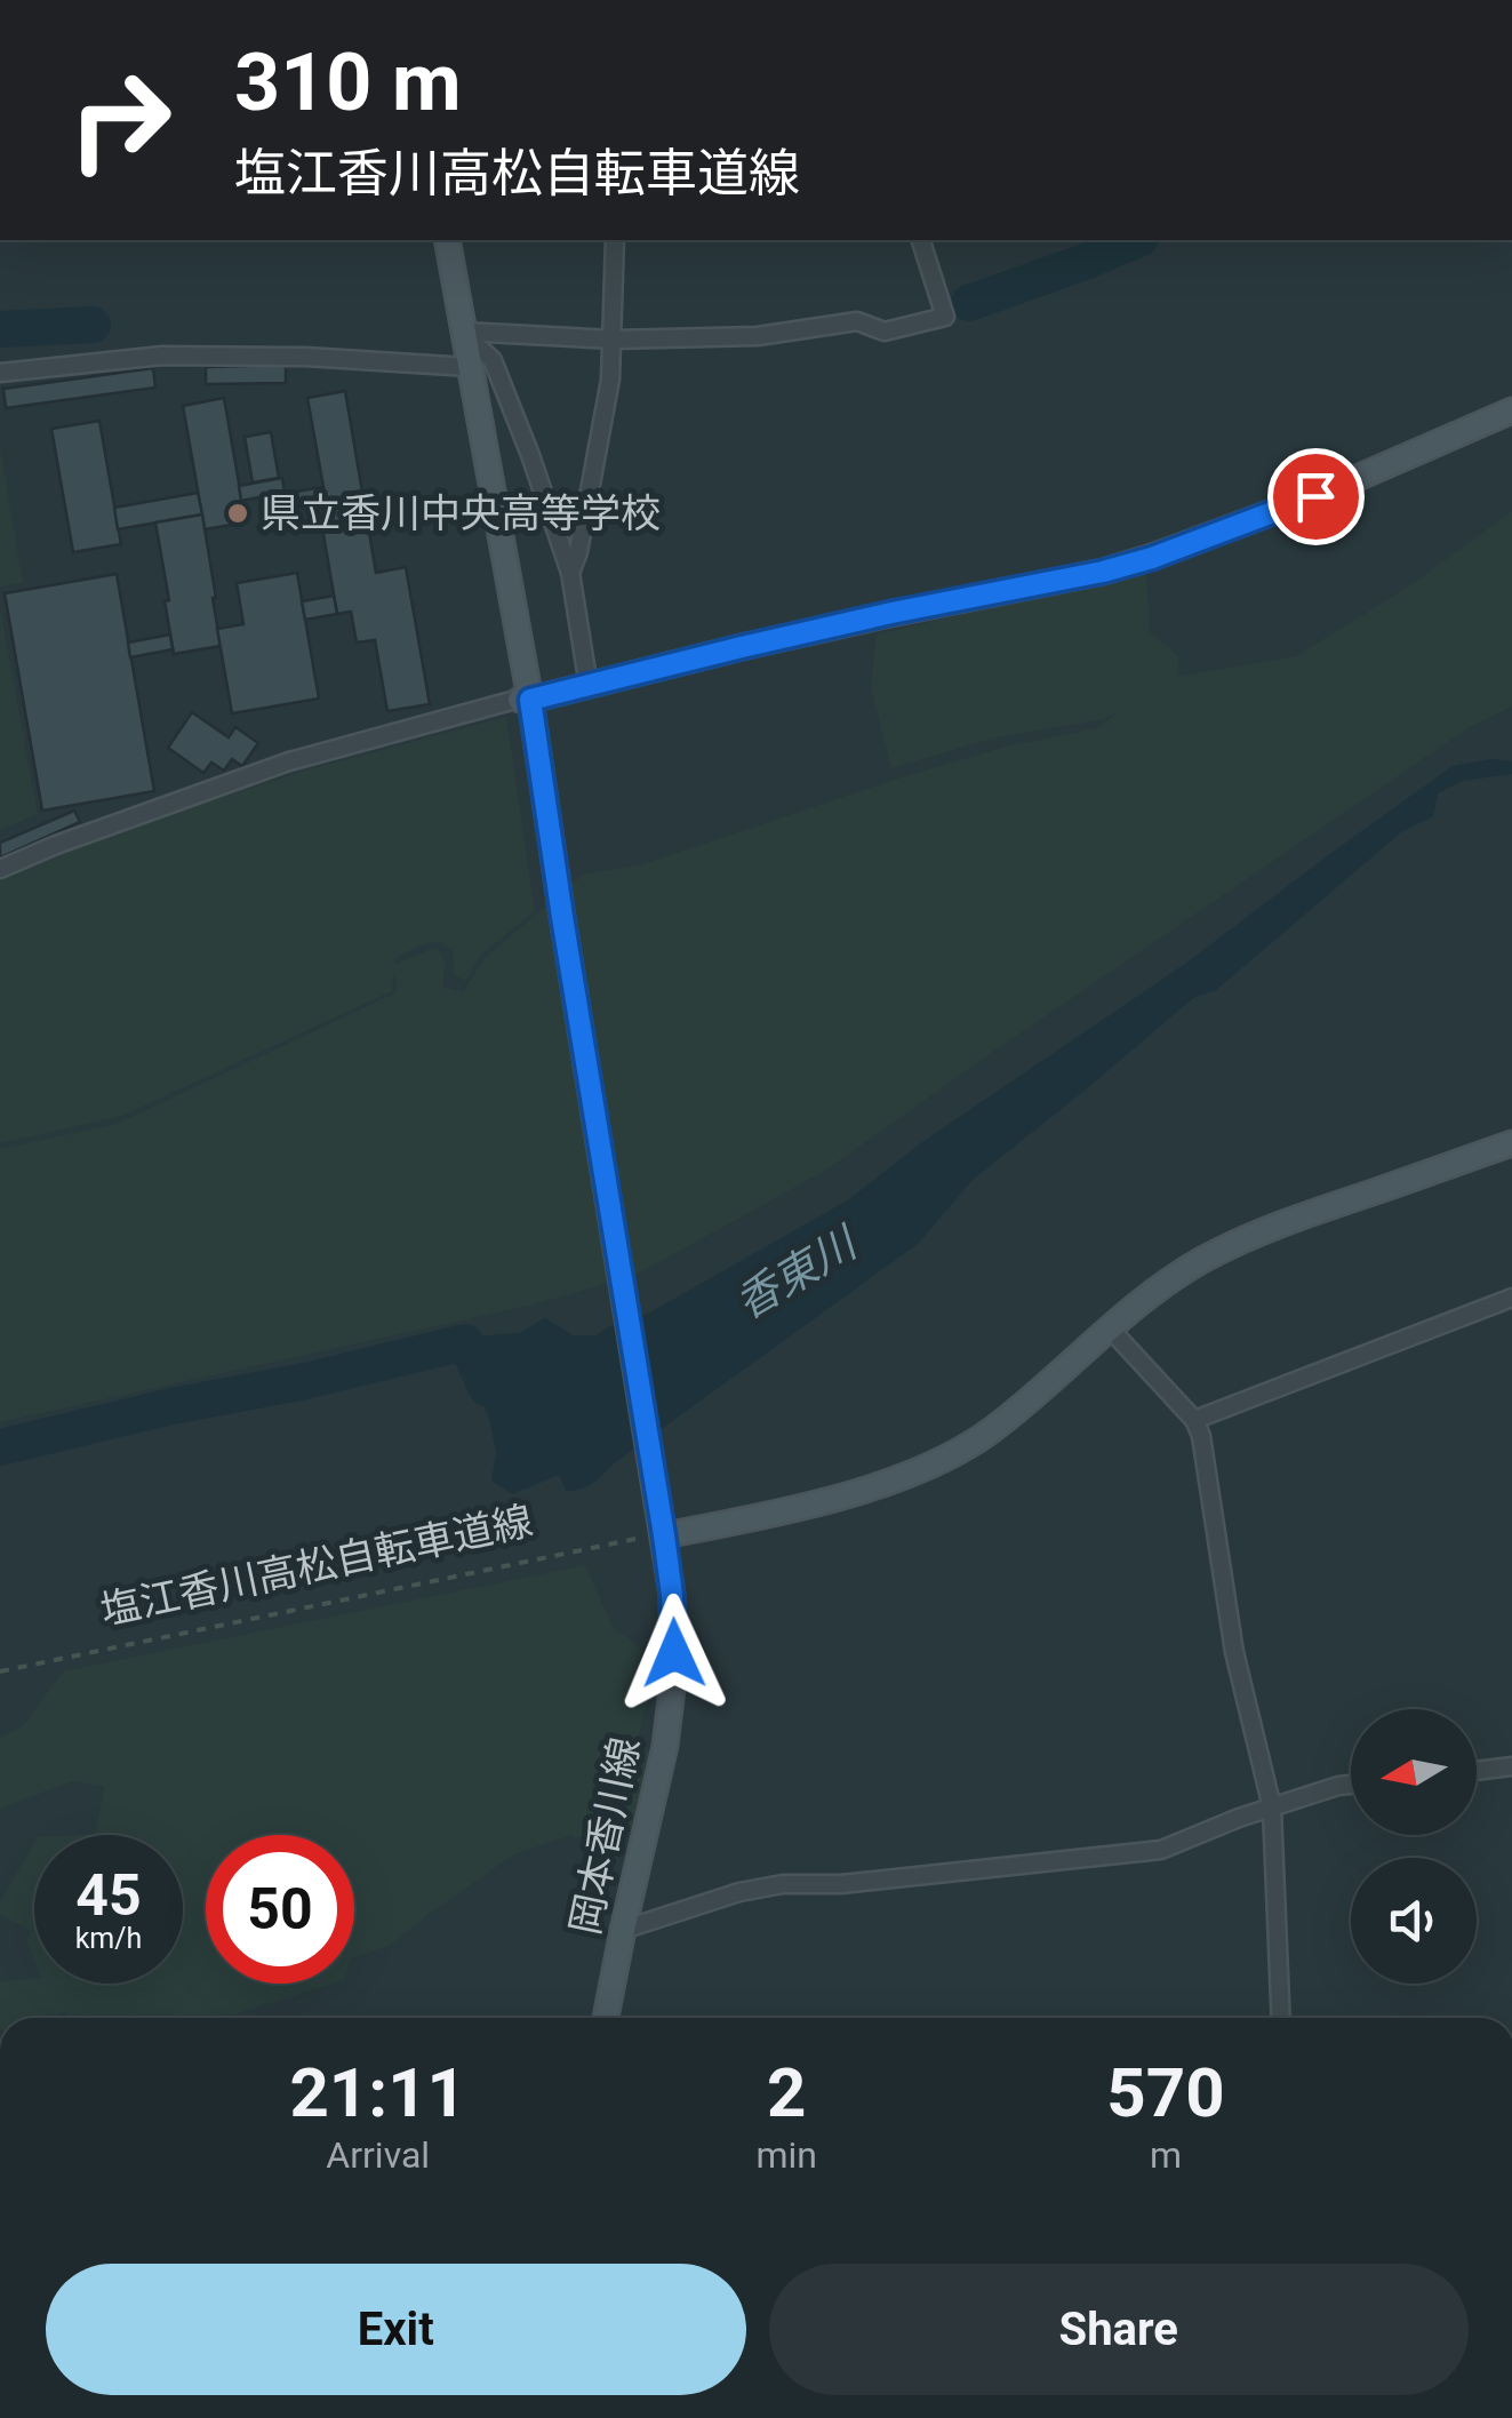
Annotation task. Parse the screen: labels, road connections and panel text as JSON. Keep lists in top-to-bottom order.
{
  "streets": {
    "main road": ["岡本香川線"],
    "path": ["塩江香川高松自転車道線"]
  },
  "crossings": [
    ["塩江香川高松自転車道線", "岡本香川線"]
  ],
  "water": ["香東川"],
  "places": ["県立香川中央高等学校"],
  "north": "left",
  "page": {
    "turn": ["310 m", "塩江香川高松自転車道線"],
    "speed": "45 km/h",
    "limit": "50",
    "eta": [
      "21:11",
      "Arrival",
      "2",
      "min",
      "570",
      "m"
    ],
    "buttons": ["Exit", "Share"]
  }
}
